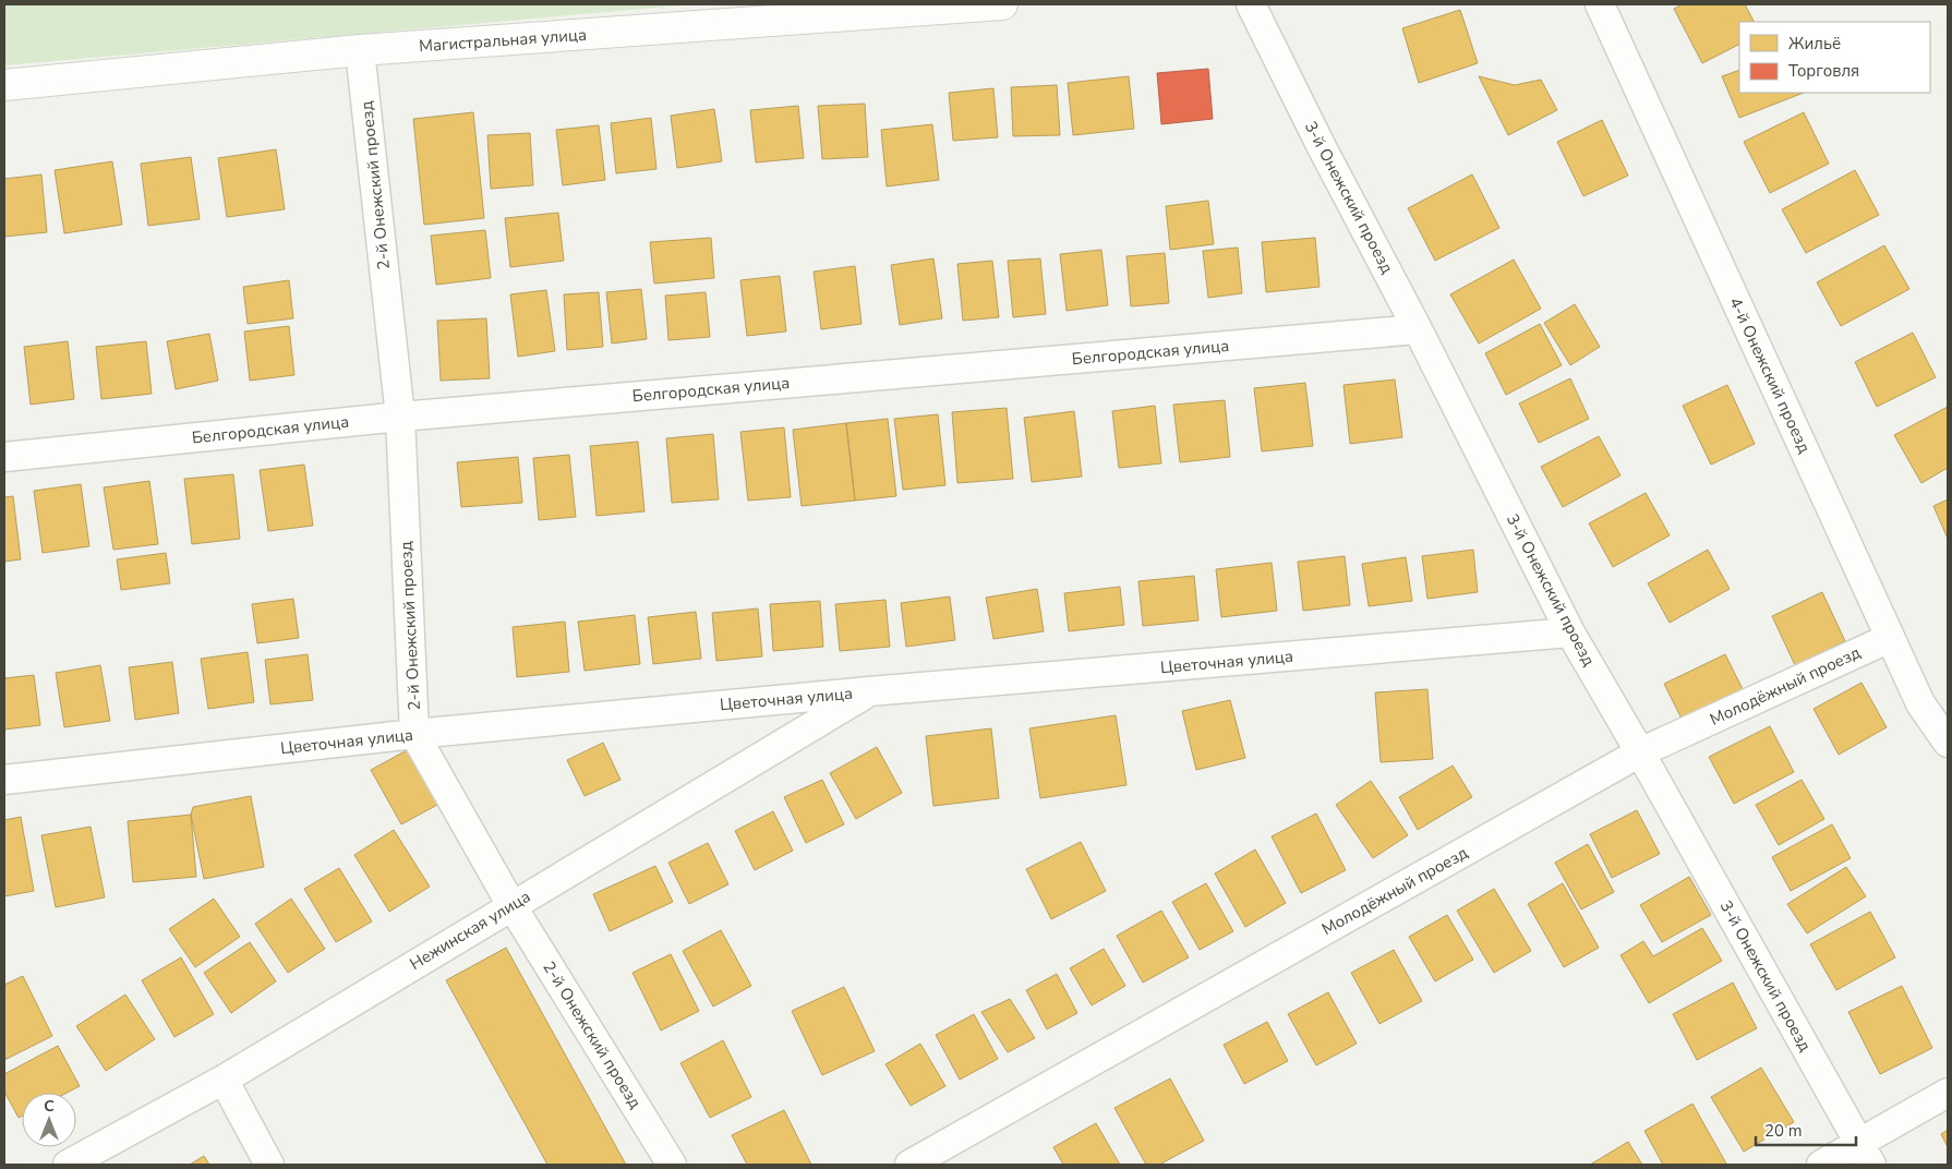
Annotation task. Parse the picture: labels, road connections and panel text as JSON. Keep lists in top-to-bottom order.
{
  "streets": {
    "street": [
      "Магистральная улица",
      "2-й Онежский проезд",
      "3-й Онежский проезд",
      "Белгородская улица",
      "4-й Онежский проезд",
      "Цветочная улица",
      "Молодёжный проезд",
      "Нежинская улица"
    ]
  },
  "crossings": [
    ["Магистральная улица", "2-й Онежский проезд"],
    ["2-й Онежский проезд", "Белгородская улица"],
    ["2-й Онежский проезд", "Цветочная улица"],
    ["2-й Онежский проезд", "Нежинская улица"],
    ["3-й Онежский проезд", "Белгородская улица"],
    ["3-й Онежский проезд", "Цветочная улица"],
    ["3-й Онежский проезд", "Молодёжный проезд"],
    ["4-й Онежский проезд", "Молодёжный проезд"],
    ["Цветочная улица", "Нежинская улица"]
  ],
  "legend": ["Жильё", "Торговля"],
  "scale_bar": "20 m",
  "north": "top"
}
